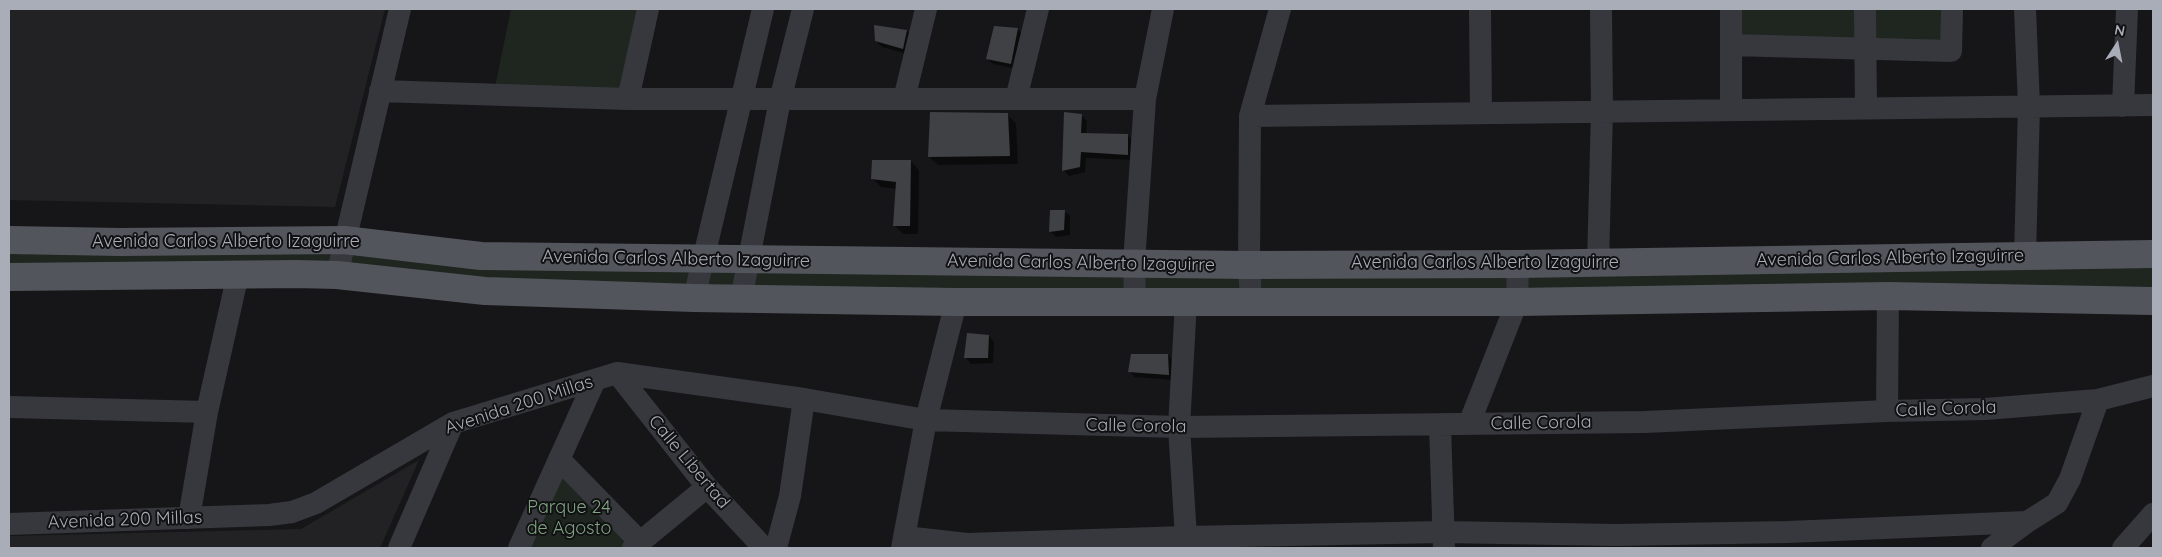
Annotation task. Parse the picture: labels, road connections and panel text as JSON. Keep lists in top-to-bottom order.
{
  "streets": {
    "main road": ["Avenida Carlos Alberto Izaguirre"],
    "street": ["Avenida 200 Millas", "Calle Corola", "Calle Libertad"]
  },
  "crossings": [
    ["Avenida 200 Millas", "Calle Corola"],
    ["Avenida 200 Millas", "Calle Libertad"]
  ],
  "parks": ["Parque 24 de Agosto"],
  "north": "top"
}
